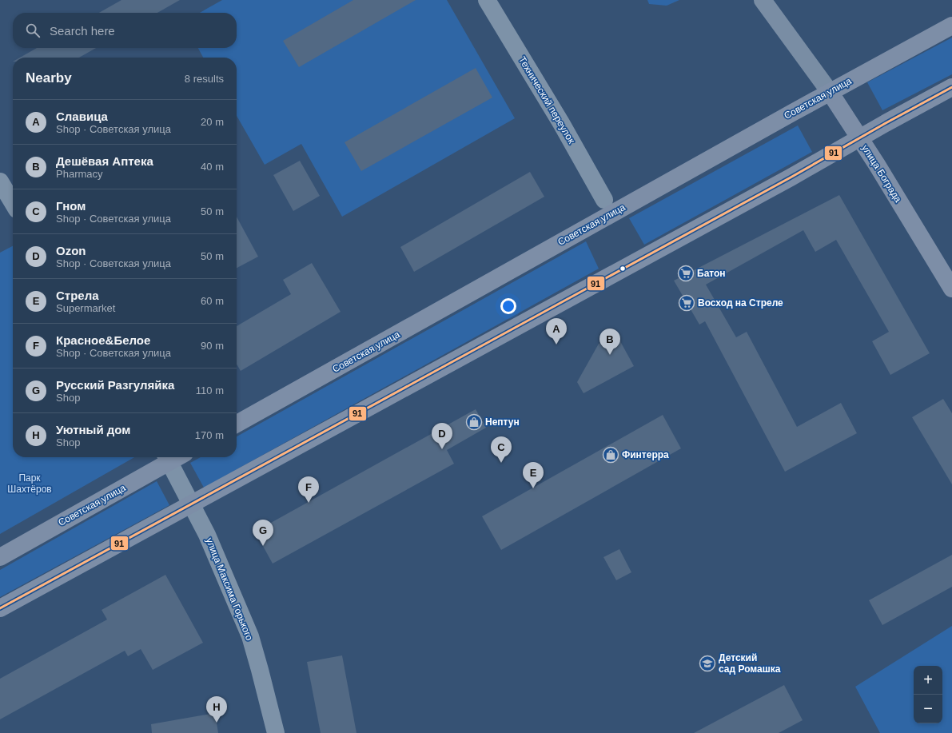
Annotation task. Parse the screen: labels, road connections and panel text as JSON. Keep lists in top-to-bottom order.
{
  "streets": {
    "main road": ["Советская улица", "улица Бограда"],
    "street": ["Технический переулок", "улица Максима Горького"]
  },
  "crossings": [
    ["Советская улица", "улица Бограда"]
  ],
  "parks": ["Парк Шахтёров"],
  "places": {
    "supermarket": ["Батон", "Восход на Стреле"],
    "shop": ["Нептун", "Финтерра"],
    "school or university": ["Детский сад Ромашка"]
  },
  "lines": ["transit line 91"],
  "page": {
    "search": "Search here",
    "heading": ["Nearby", "8 results"],
    "list": [
      {
        "mark": "A",
        "name": "Славица",
        "note": "Shop · Советская улица",
        "value": "20 m"
      },
      {
        "mark": "B",
        "name": "Дешёвая Аптека",
        "note": "Pharmacy",
        "value": "40 m"
      },
      {
        "mark": "C",
        "name": "Гном",
        "note": "Shop · Советская улица",
        "value": "50 m"
      },
      {
        "mark": "D",
        "name": "Ozon",
        "note": "Shop · Советская улица",
        "value": "50 m"
      },
      {
        "mark": "E",
        "name": "Стрела",
        "note": "Supermarket",
        "value": "60 m"
      },
      {
        "mark": "F",
        "name": "Красное&Белое",
        "note": "Shop · Советская улица",
        "value": "90 m"
      },
      {
        "mark": "G",
        "name": "Русский Разгуляйка",
        "note": "Shop",
        "value": "110 m"
      },
      {
        "mark": "H",
        "name": "Уютный дом",
        "note": "Shop",
        "value": "170 m"
      }
    ],
    "pins": [
      "A",
      "B",
      "D",
      "C",
      "E",
      "F",
      "G",
      "H"
    ],
    "map_buttons": ["+", "−"]
  }
}
